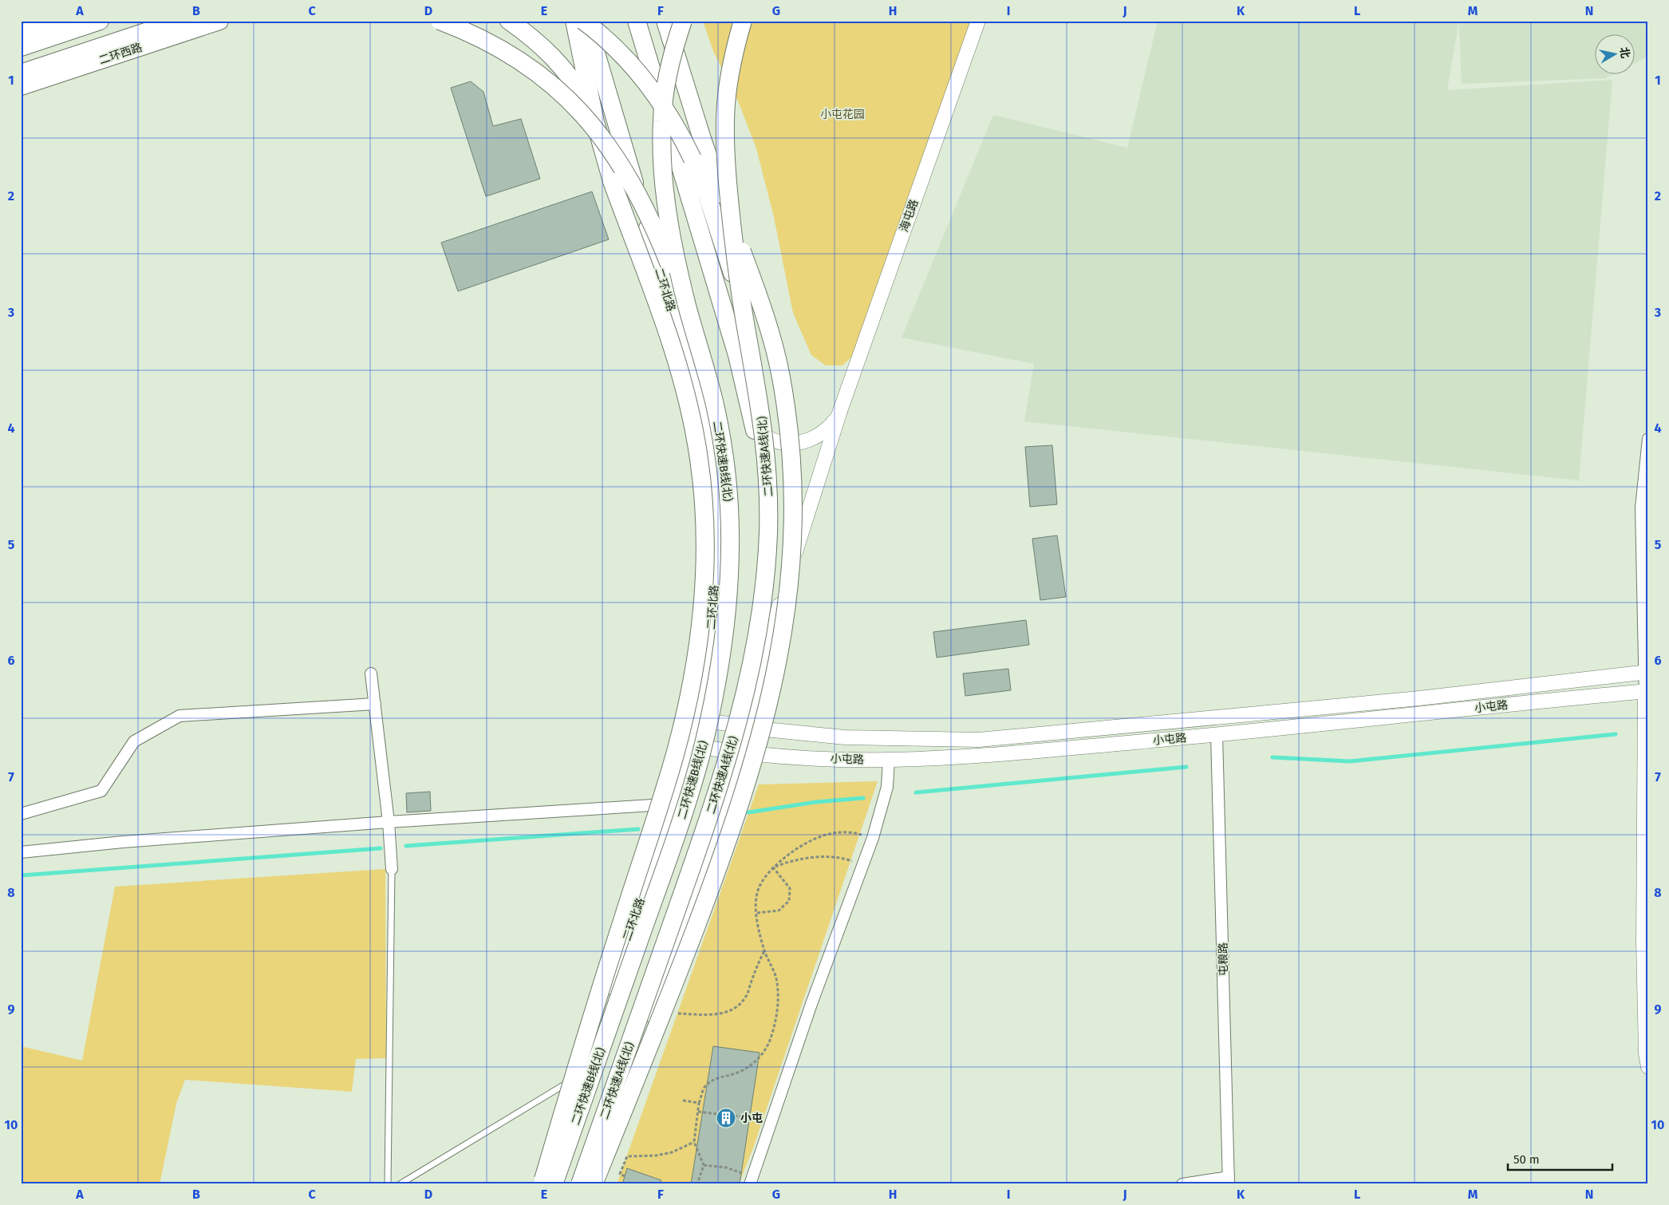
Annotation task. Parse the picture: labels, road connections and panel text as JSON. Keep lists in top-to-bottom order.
{
  "streets": {
    "main road": [
      "二环西路",
      "二环北路",
      "二环快速A线(北)",
      "二环快速B线(北)"
    ],
    "street": ["海屯路", "小屯路", "屯粮路"]
  },
  "crossings": [
    ["二环北路", "小屯路"],
    ["小屯路", "屯粮路"]
  ],
  "parks": ["小屯花园"],
  "places": {
    "building": ["小屯"]
  },
  "scale_bar": "50 m",
  "north": "right",
  "grid": {
    "columns": [
      "A",
      "B",
      "C",
      "D",
      "E",
      "F",
      "G",
      "H",
      "I",
      "J",
      "K",
      "L",
      "M",
      "N"
    ],
    "rows": [
      "1",
      "2",
      "3",
      "4",
      "5",
      "6",
      "7",
      "8",
      "9",
      "10"
    ]
  }
}
